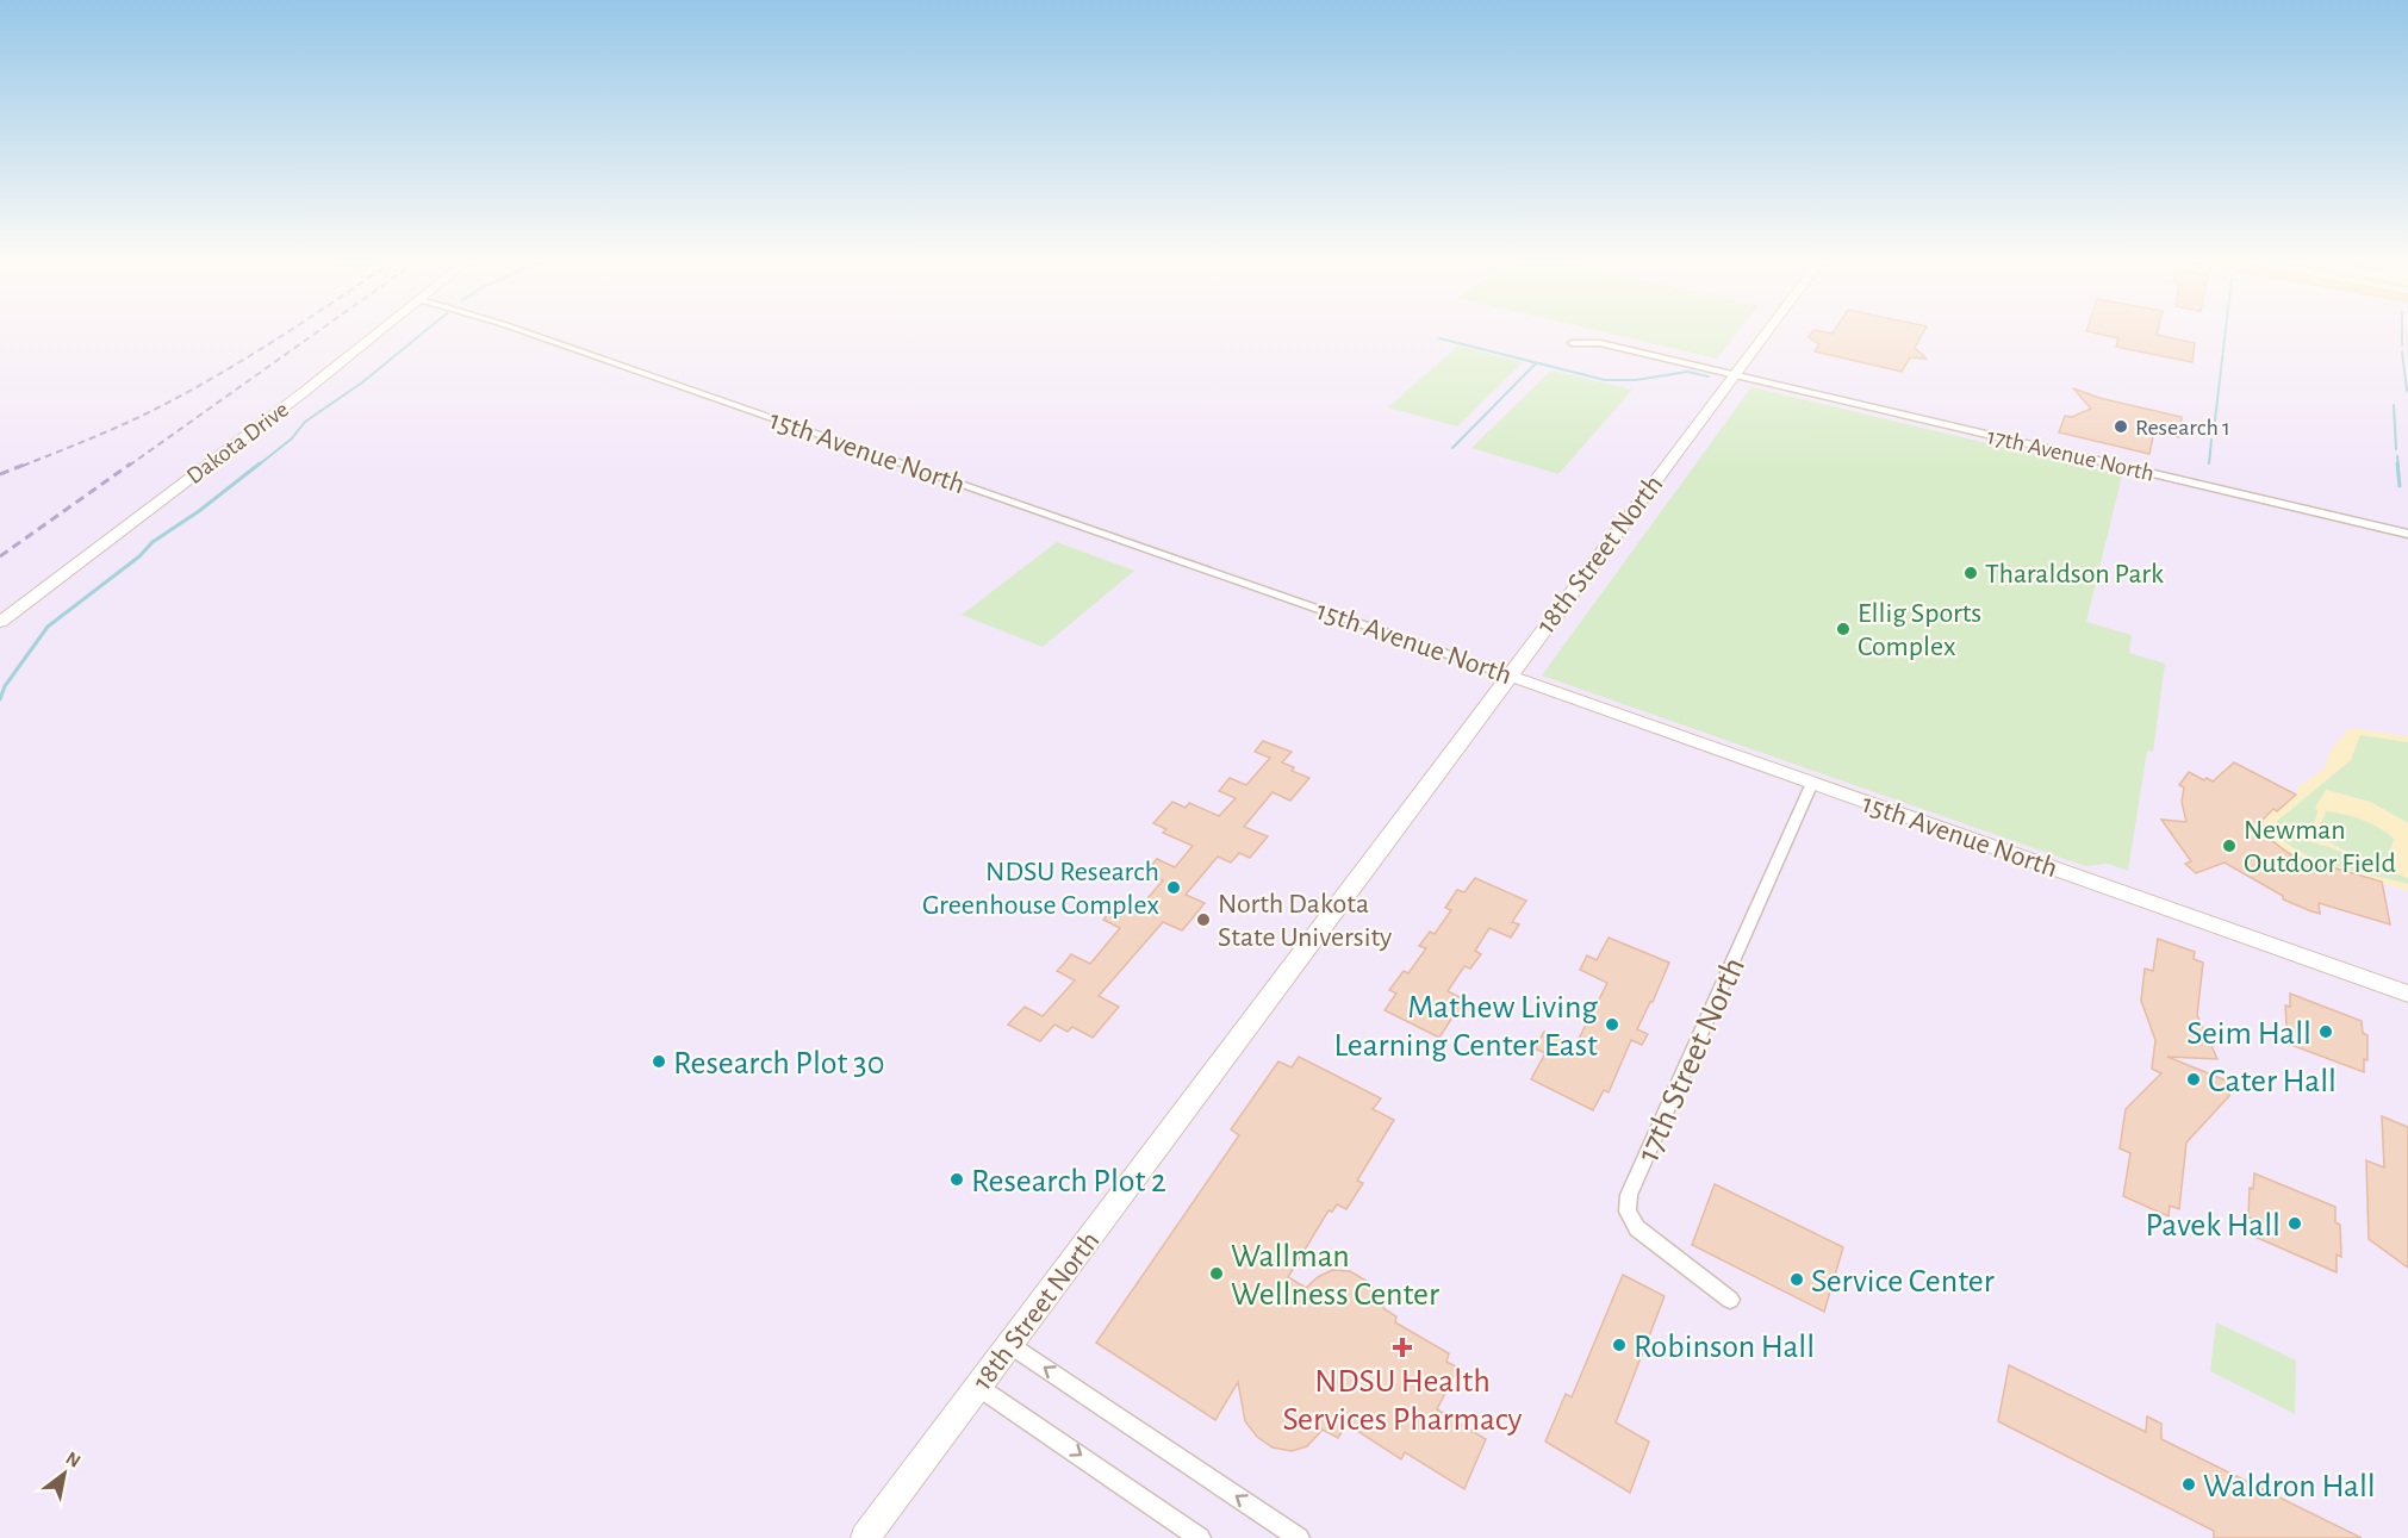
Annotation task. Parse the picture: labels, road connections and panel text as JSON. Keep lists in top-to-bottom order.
{
  "streets": {
    "street": [
      "Dakota Drive",
      "15th Avenue North",
      "17th Avenue North",
      "18th Street North",
      "17th Street North"
    ]
  },
  "crossings": [
    ["15th Avenue North", "18th Street North"],
    ["15th Avenue North", "17th Street North"],
    ["17th Avenue North", "18th Street North"]
  ],
  "places": {
    "other": [
      "Research 1",
      "Tharaldson Park",
      "Ellig Sports Complex",
      "Newman Outdoor Field",
      "NDSU Research Greenhouse Complex",
      "North Dakota State University",
      "Mathew Living Learning Center East",
      "Seim Hall",
      "Research Plot 30",
      "Cater Hall",
      "Research Plot 2",
      "Pavek Hall",
      "Wallman Wellness Center",
      "Service Center",
      "Robinson Hall",
      "Waldron Hall"
    ],
    "health": ["NDSU Health Services Pharmacy"]
  },
  "north": "top right"
}
